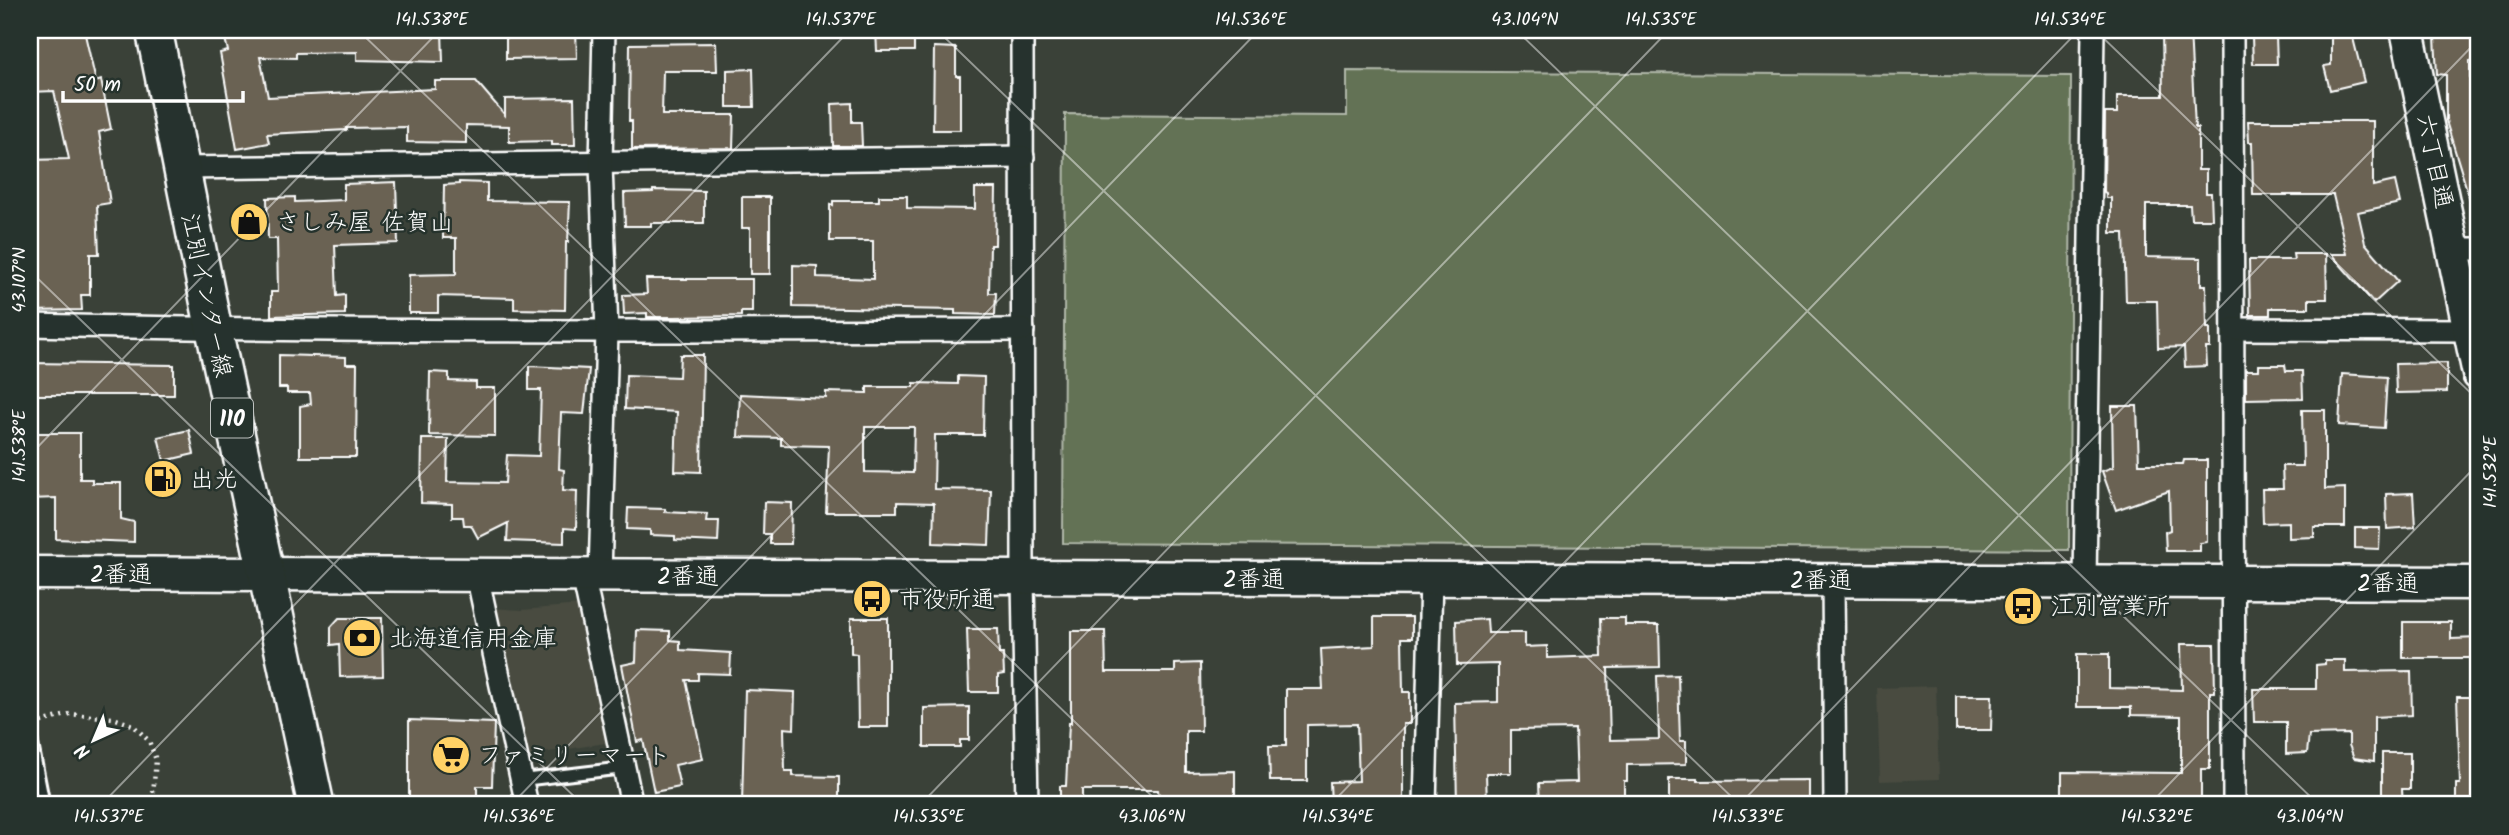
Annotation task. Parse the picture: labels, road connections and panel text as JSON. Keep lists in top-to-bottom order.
{
  "streets": {
    "main road": ["江別インター線", "110"],
    "street": ["六丁目通", "2番通"]
  },
  "crossings": [
    ["江別インター線", "2番通"]
  ],
  "places": {
    "shop": ["さしみ屋 佐賀山"],
    "fuel station": ["出光"],
    "bus stop": ["市役所通", "江別営業所"],
    "bank": ["北海道信用金庫"],
    "supermarket": ["ファミリーマート"]
  },
  "scale_bar": "50 m",
  "north": "bottom left",
  "coordinates": [
    "141.538°E",
    "141.537°E",
    "141.536°E",
    "43.104°N",
    "141.535°E",
    "141.534°E",
    "43.107°N",
    "141.532°E",
    "43.106°N",
    "141.533°E"
  ]
}
